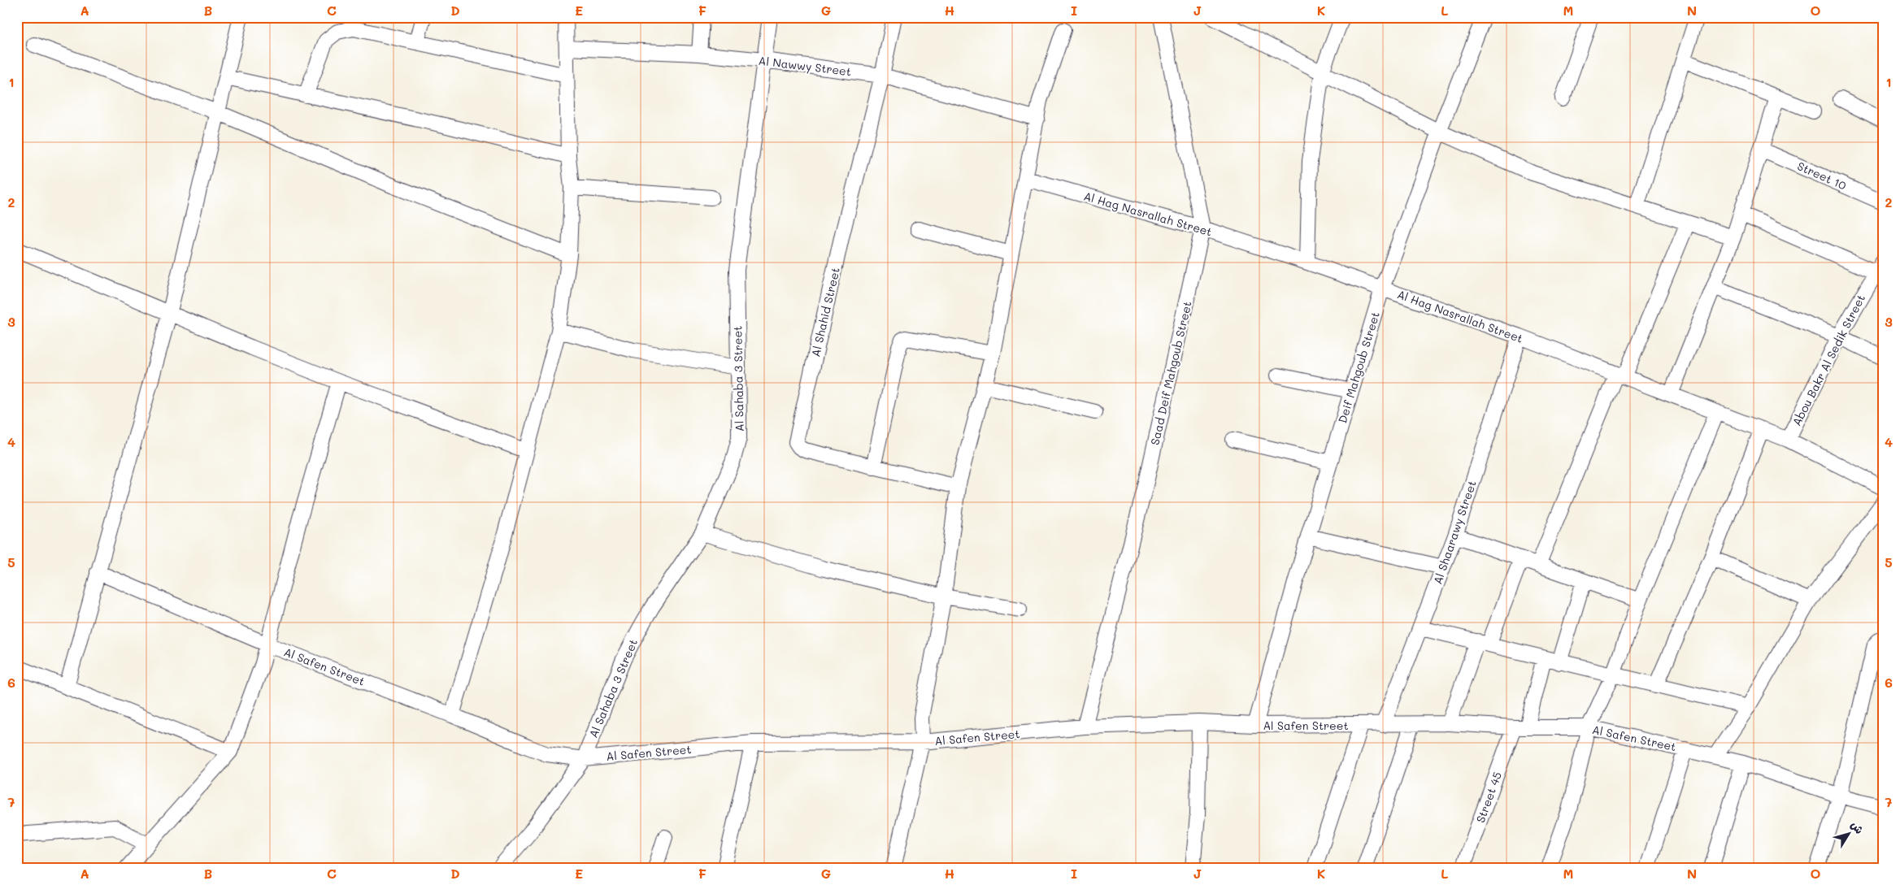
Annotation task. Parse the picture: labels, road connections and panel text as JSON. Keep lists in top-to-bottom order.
{
  "streets": {
    "street": [
      "Al Nawwy Street",
      "Street 10",
      "Al Hag Nasrallah Street",
      "Al Shahid Street",
      "Abou Bakr Al Sedik Street",
      "Deif Mahgoub Street",
      "Saad Deif Mahgoub Street",
      "Al Sahaba 3 Street",
      "Al Shaarawy Street",
      "Al Safen Street",
      "Street 45"
    ]
  },
  "crossings": [
    ["Al Nawwy Street", "Al Shahid Street"],
    ["Al Nawwy Street", "Al Sahaba 3 Street"],
    ["Al Hag Nasrallah Street", "Abou Bakr Al Sedik Street"],
    ["Al Hag Nasrallah Street", "Deif Mahgoub Street"],
    ["Al Hag Nasrallah Street", "Saad Deif Mahgoub Street"],
    ["Al Hag Nasrallah Street", "Al Shaarawy Street"],
    ["Deif Mahgoub Street", "Al Safen Street"],
    ["Saad Deif Mahgoub Street", "Al Safen Street"],
    ["Al Sahaba 3 Street", "Al Safen Street"],
    ["Al Shaarawy Street", "Al Safen Street"],
    ["Al Safen Street", "Street 45"]
  ],
  "north": "top right",
  "grid": {
    "columns": [
      "A",
      "B",
      "C",
      "D",
      "E",
      "F",
      "G",
      "H",
      "I",
      "J",
      "K",
      "L",
      "M",
      "N",
      "O"
    ],
    "rows": [
      "1",
      "2",
      "3",
      "4",
      "5",
      "6",
      "7"
    ]
  }
}
